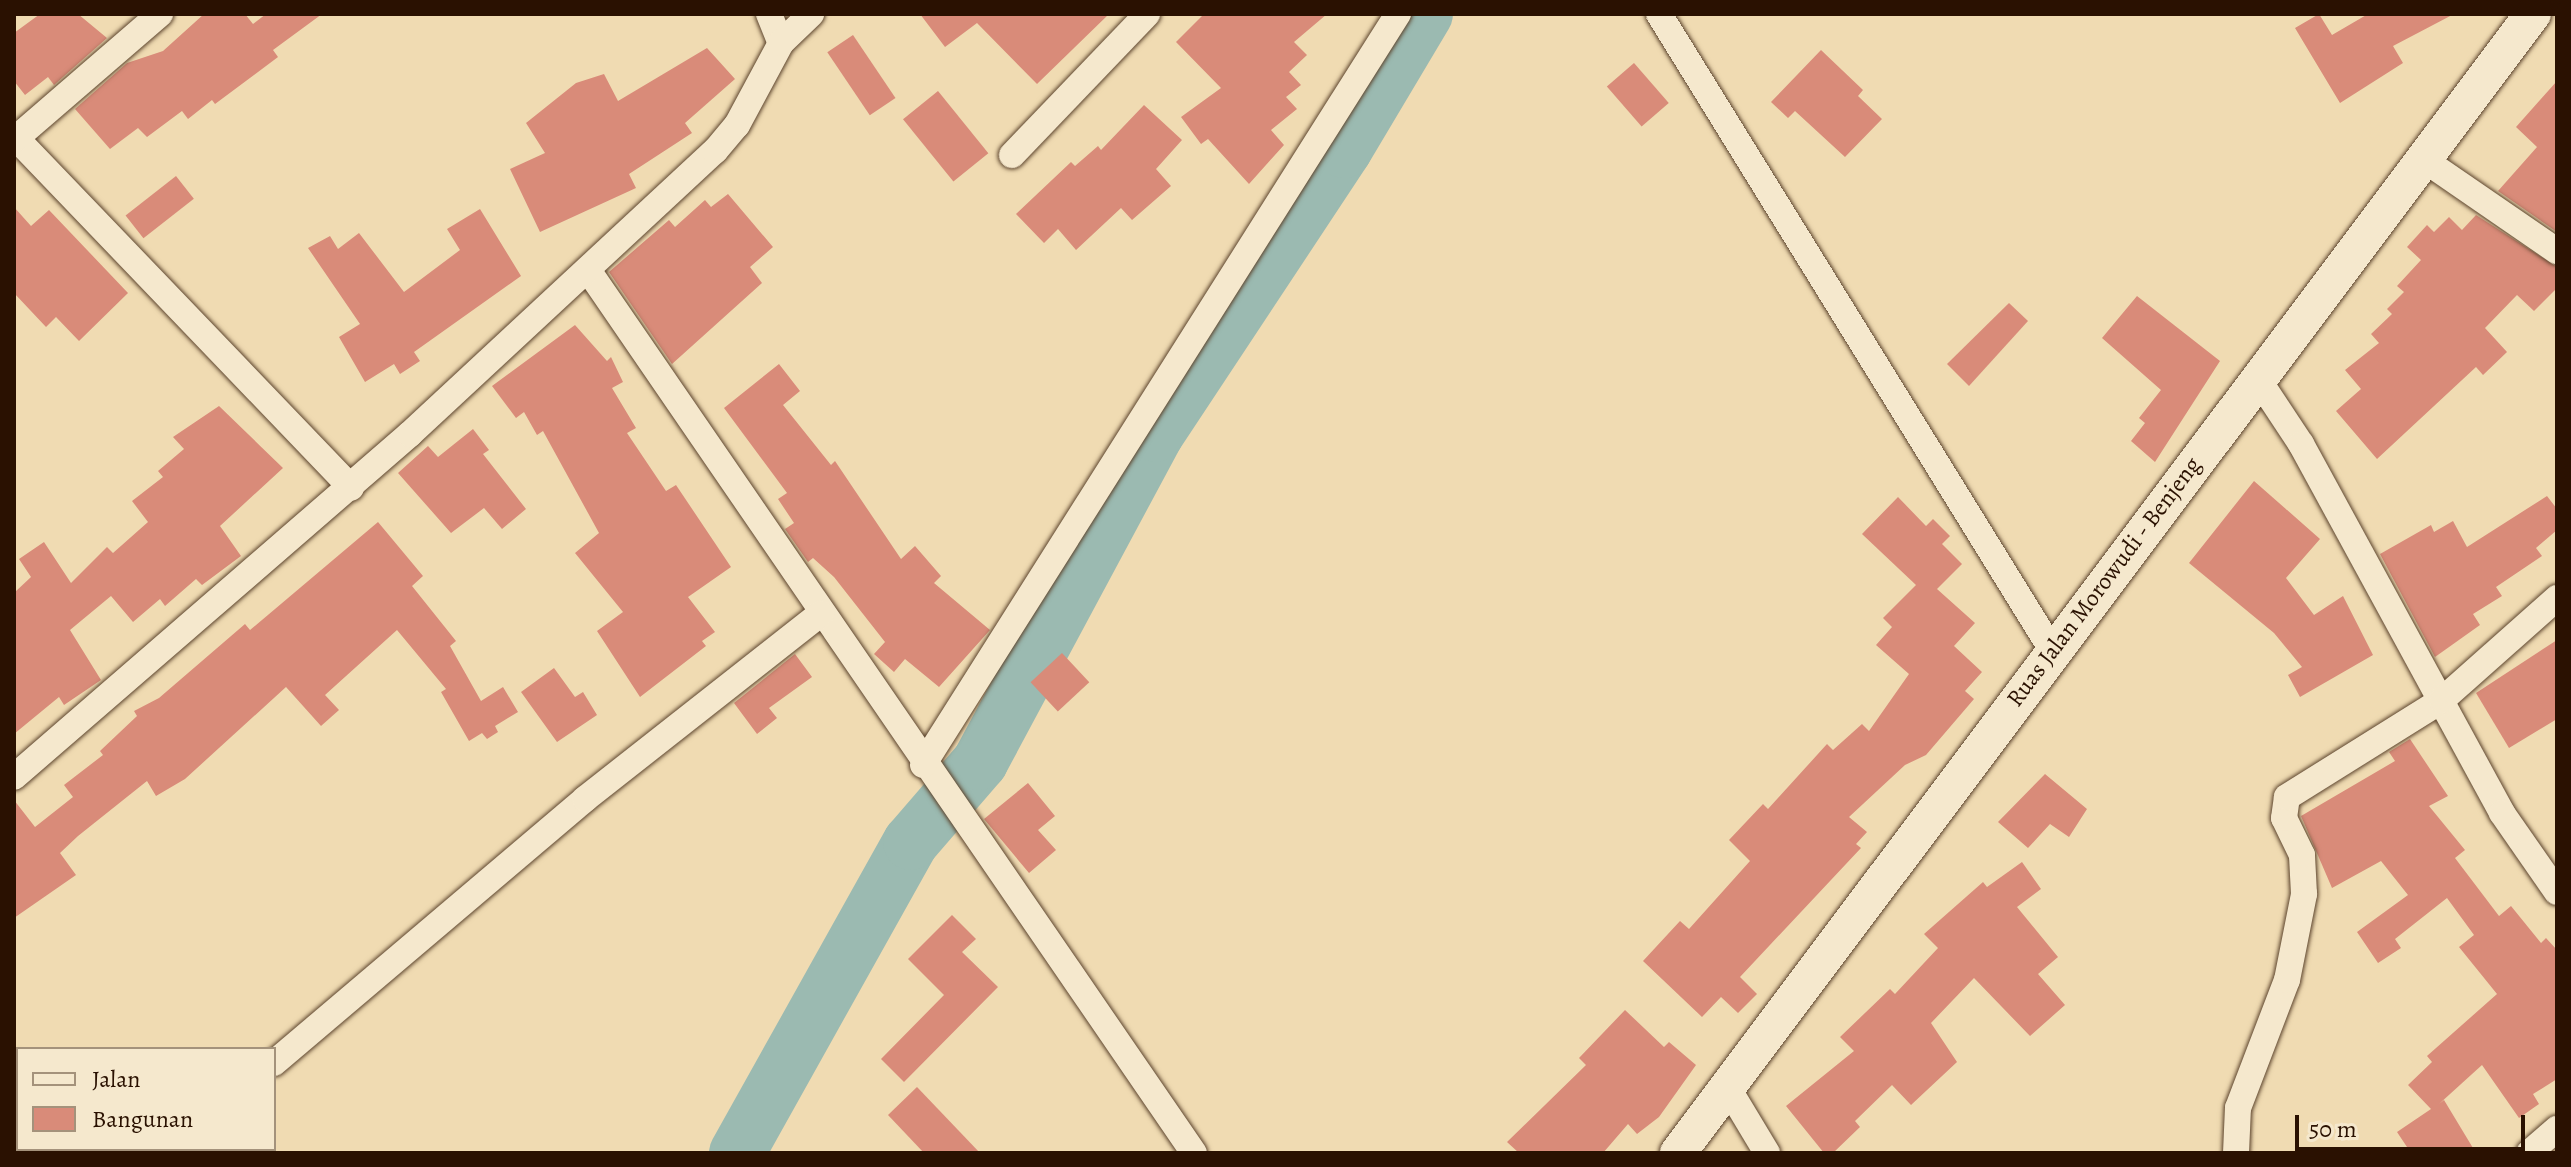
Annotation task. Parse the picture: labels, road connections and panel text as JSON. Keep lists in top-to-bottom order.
{
  "streets": {
    "main road": ["Ruas Jalan Morowudi - Benjeng"]
  },
  "legend": ["Jalan", "Bangunan"],
  "scale_bar": "50 m"
}
